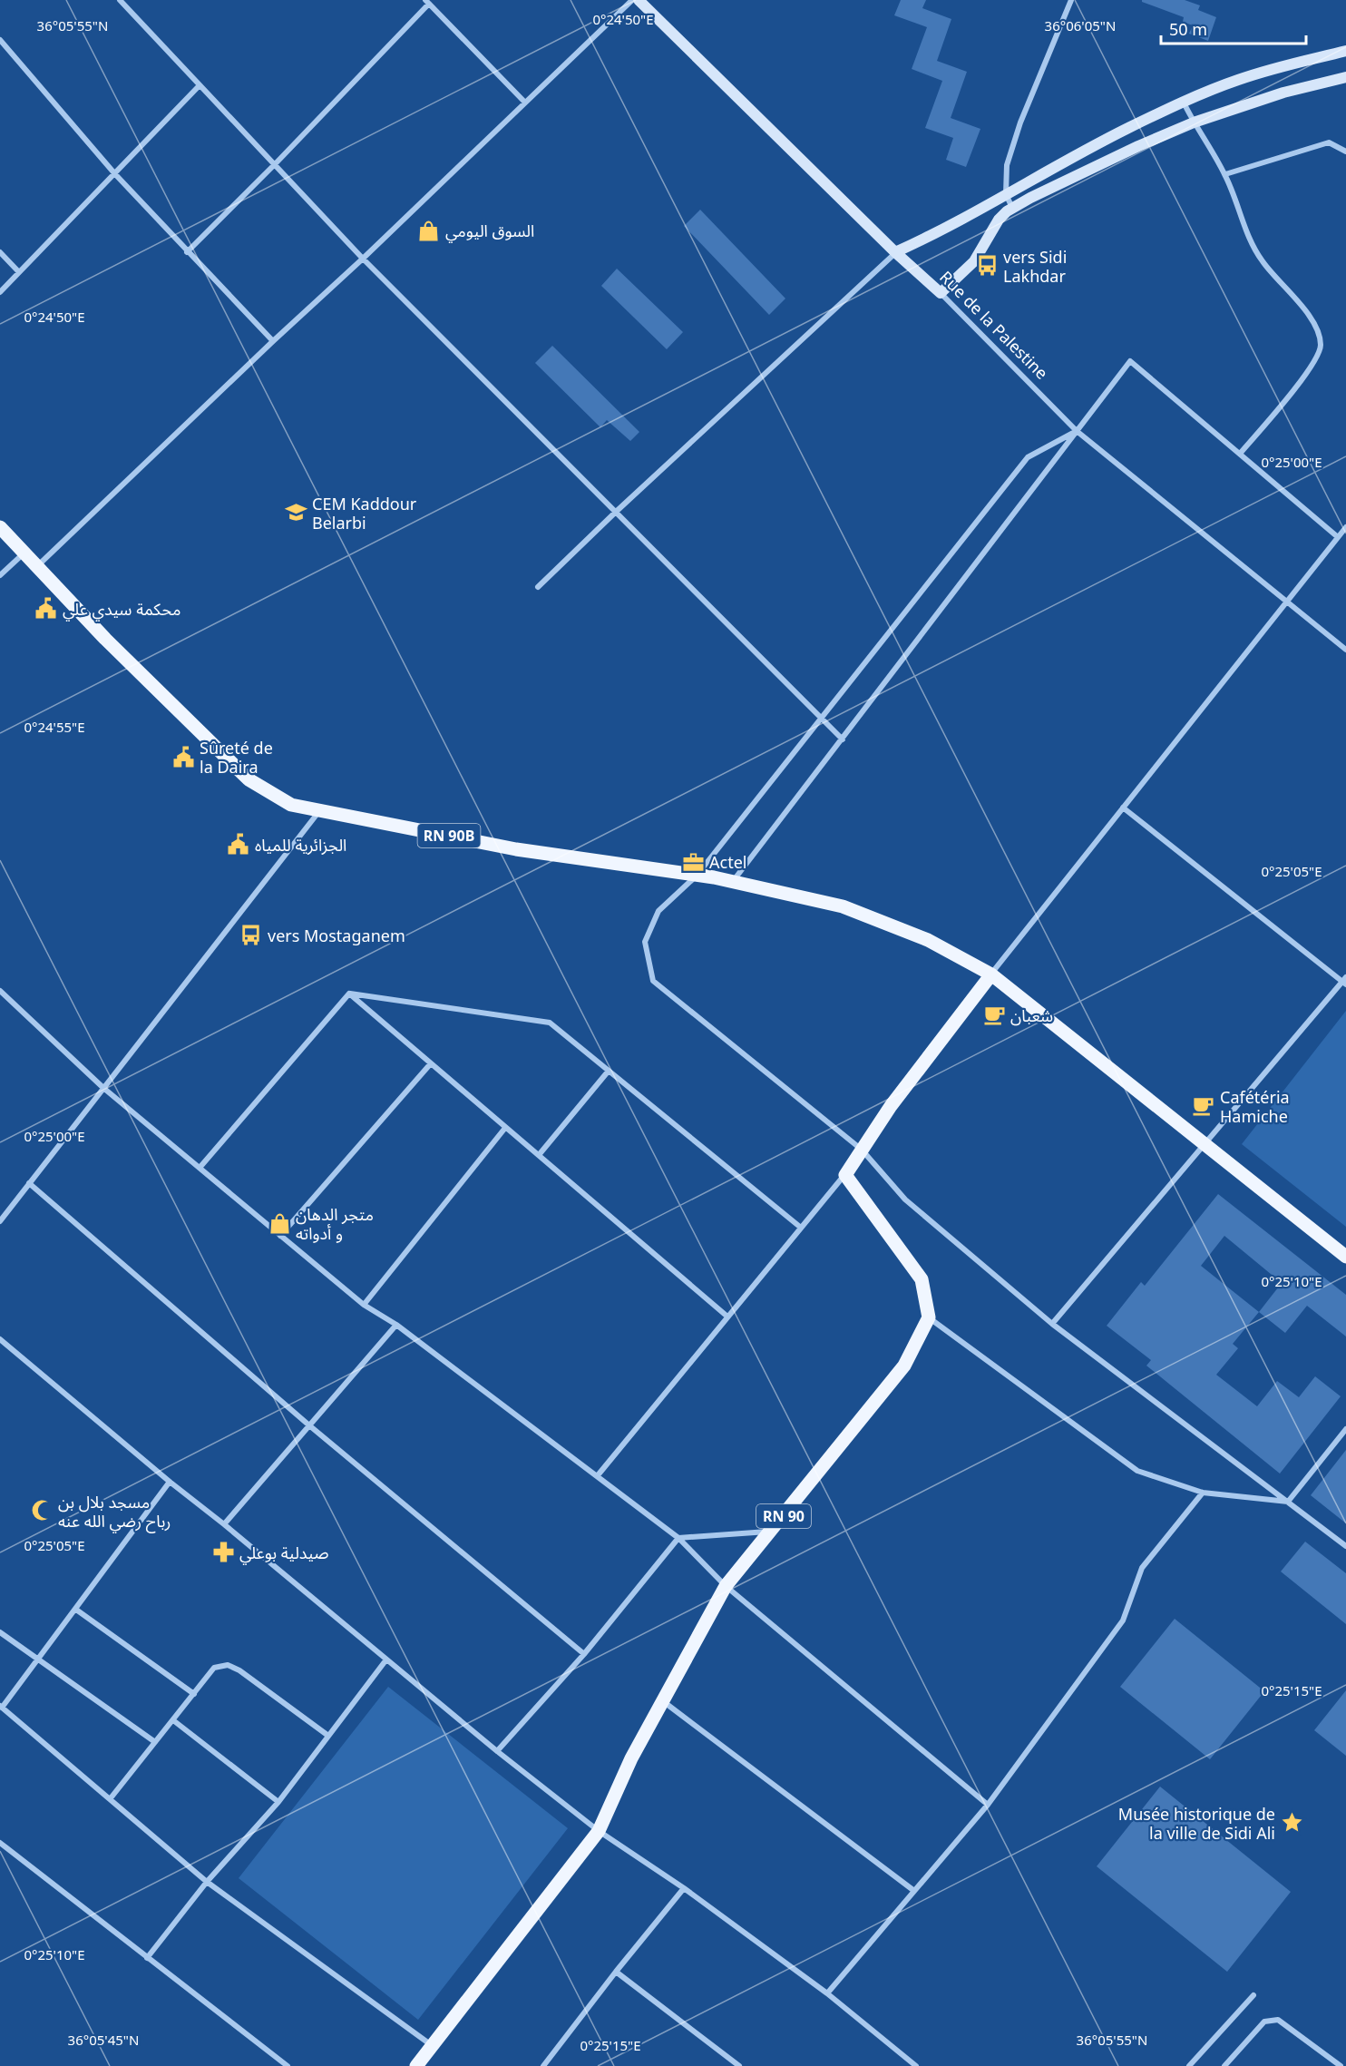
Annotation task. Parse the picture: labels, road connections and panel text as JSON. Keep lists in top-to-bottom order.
{
  "streets": {
    "main road": ["Rue de la Palestine", "RN 90B", "RN 90"]
  },
  "places": {
    "shop": ["السوق اليومي", "متجر الدهان و أدواته"],
    "bus stop": ["vers Sidi Lakhdar", "vers Mostaganem"],
    "school or university": ["CEM Kaddour Belarbi"],
    "public building": ["محكمة سيدي علي", "Sûreté de la Daira", "الجزائرية للمياه"],
    "office": ["Actel"],
    "cafe": ["شعبان", "Cafétéria Hamiche"],
    "mosque": ["مسجد بلال بن رباح رضي الله عنه"],
    "pharmacy": ["صيدلية بوعلي"],
    "place": ["Musée historique de la ville de Sidi Ali"]
  },
  "scale_bar": "50 m",
  "coordinates": [
    "0°24'50\"E",
    "36°05'55\"N",
    "36°06'05\"N",
    "0°25'00\"E",
    "0°24'55\"E",
    "0°25'05\"E",
    "0°25'10\"E",
    "0°25'15\"E",
    "36°05'45\"N"
  ]
}
